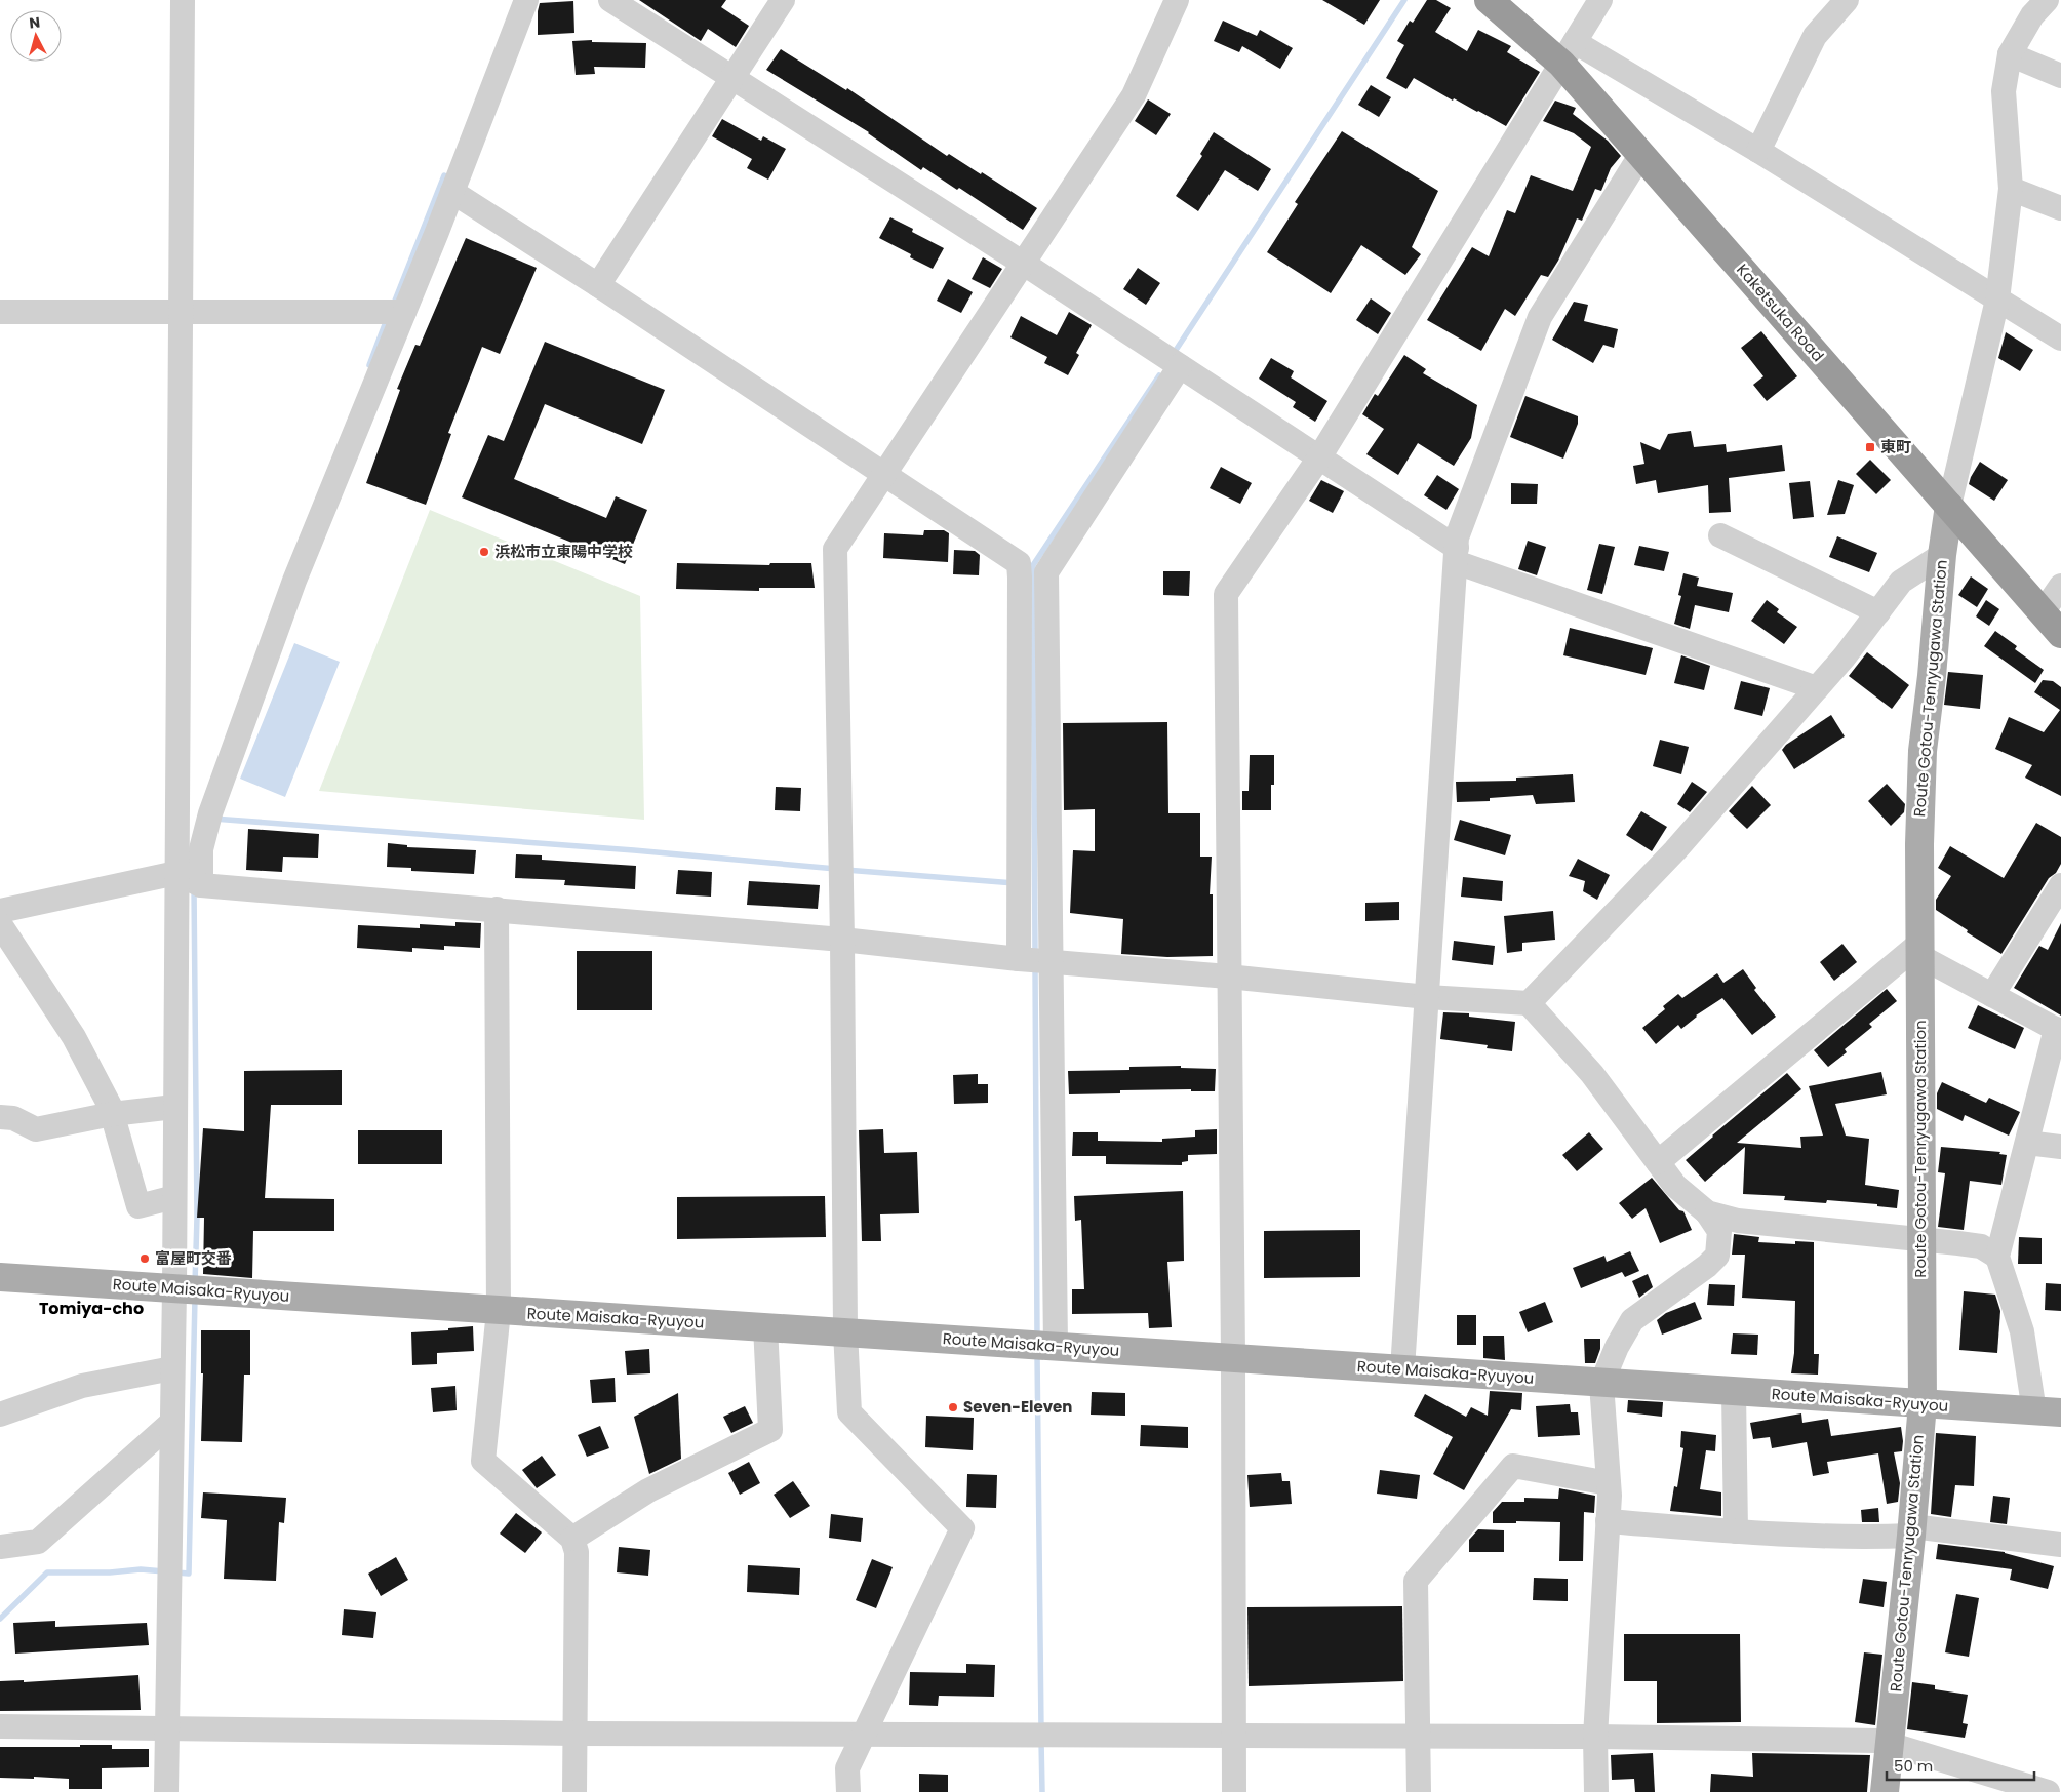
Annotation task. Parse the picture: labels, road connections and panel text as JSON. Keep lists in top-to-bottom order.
{
  "streets": {
    "highway": ["Kaketsuka Road"],
    "main road": ["Route Gotou-Tenryugawa Station", "Route Maisaka-Ryuyou"]
  },
  "crossings": [
    ["Kaketsuka Road", "Route Gotou-Tenryugawa Station"],
    ["Route Gotou-Tenryugawa Station", "Route Maisaka-Ryuyou"]
  ],
  "districts": ["Tomiya-cho"],
  "places": {
    "transit": ["東町"],
    "other": ["浜松市立東陽中学校", "富屋町交番", "Seven-Eleven"]
  },
  "scale_bar": "50 m",
  "north": "top"
}
